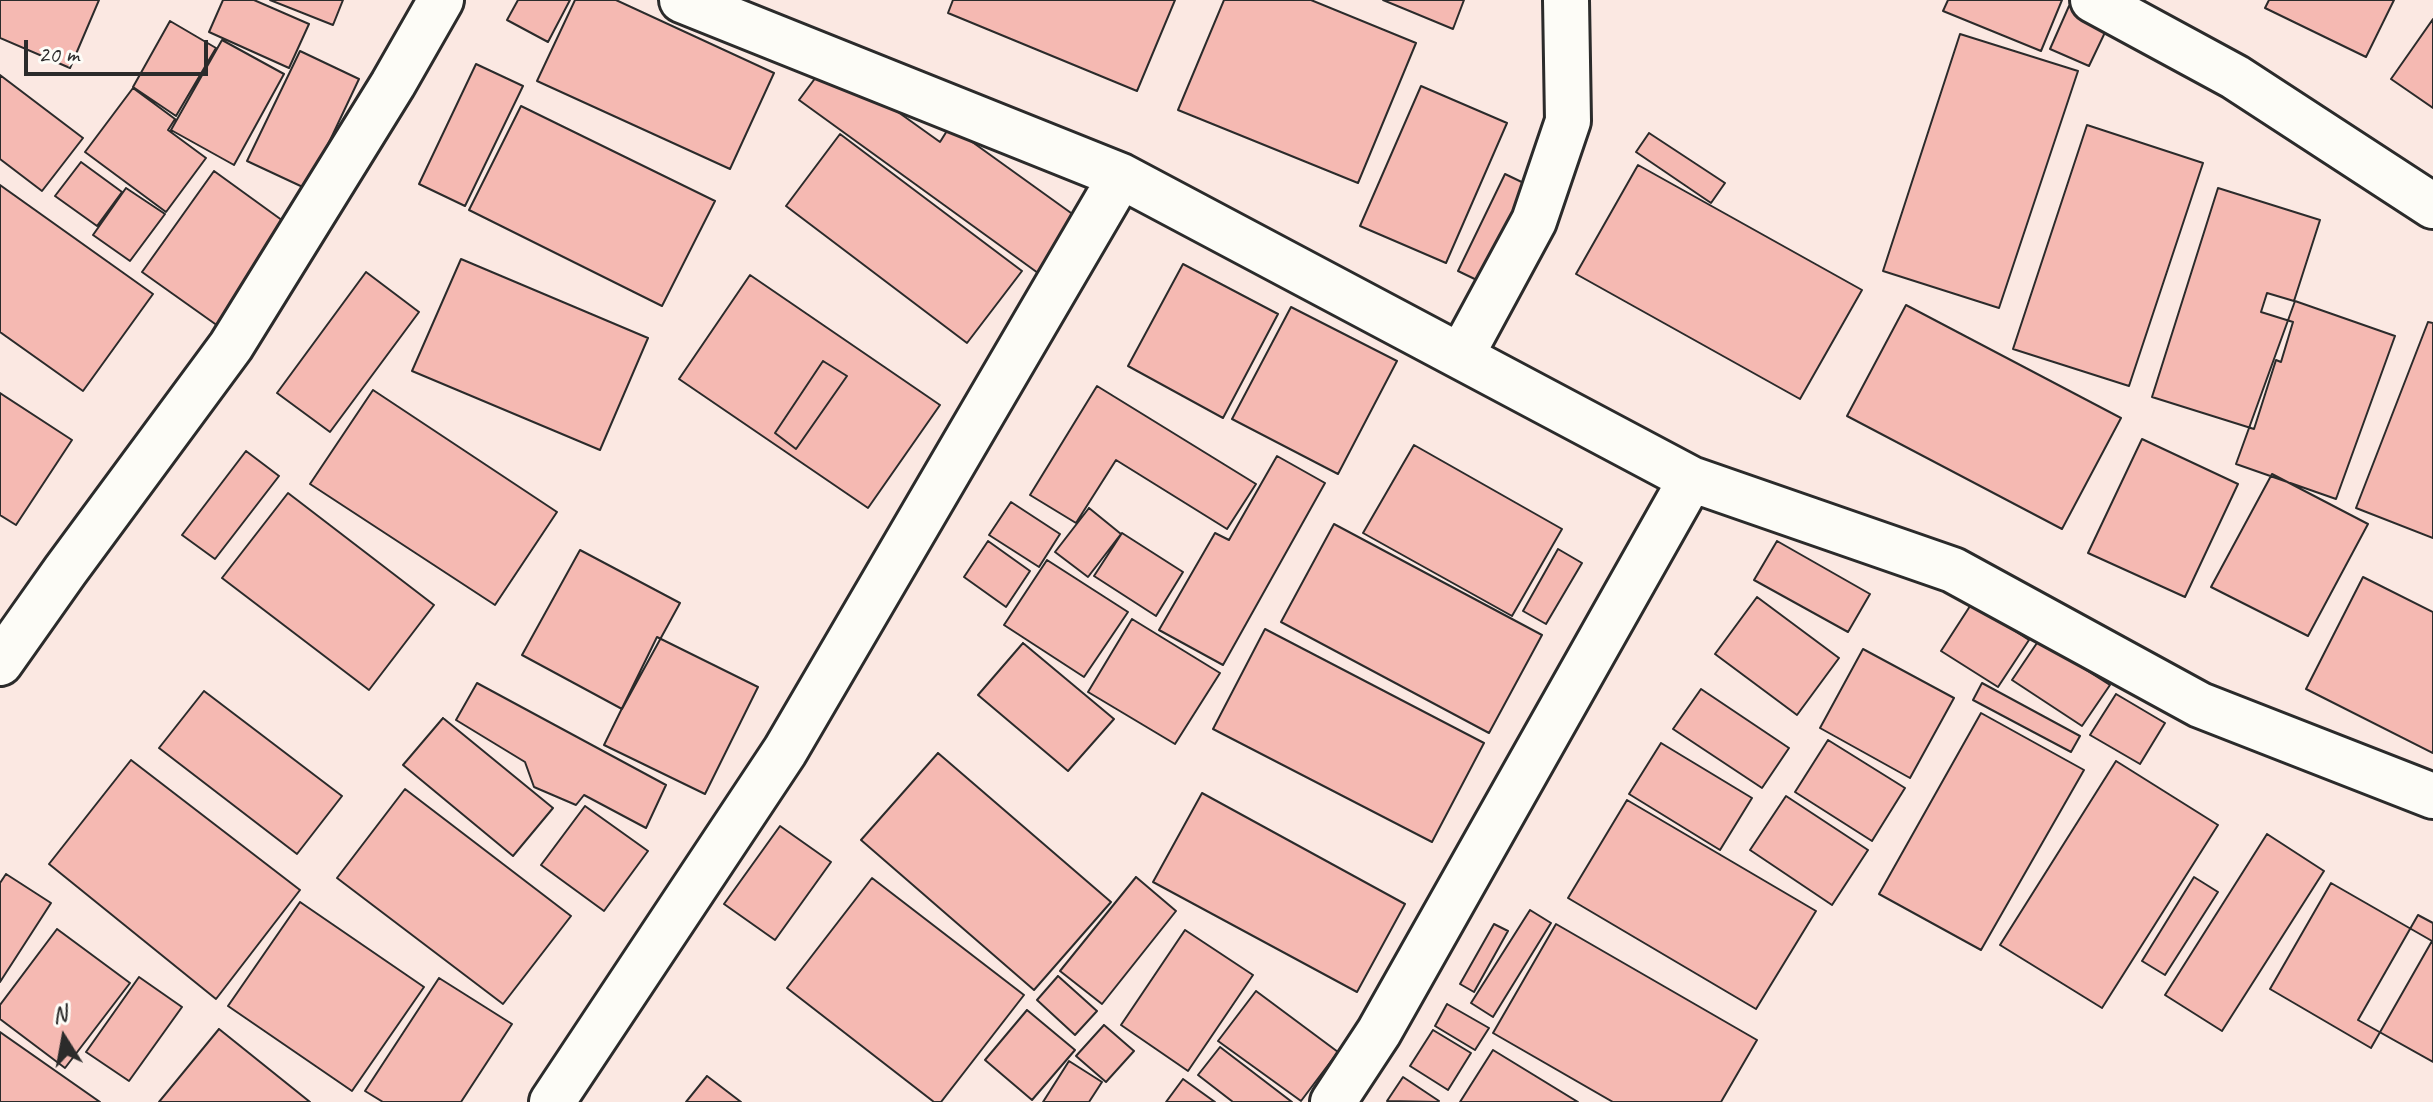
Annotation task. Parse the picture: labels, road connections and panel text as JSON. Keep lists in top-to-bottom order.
{
  "scale_bar": "20 m",
  "north": "top"
}
